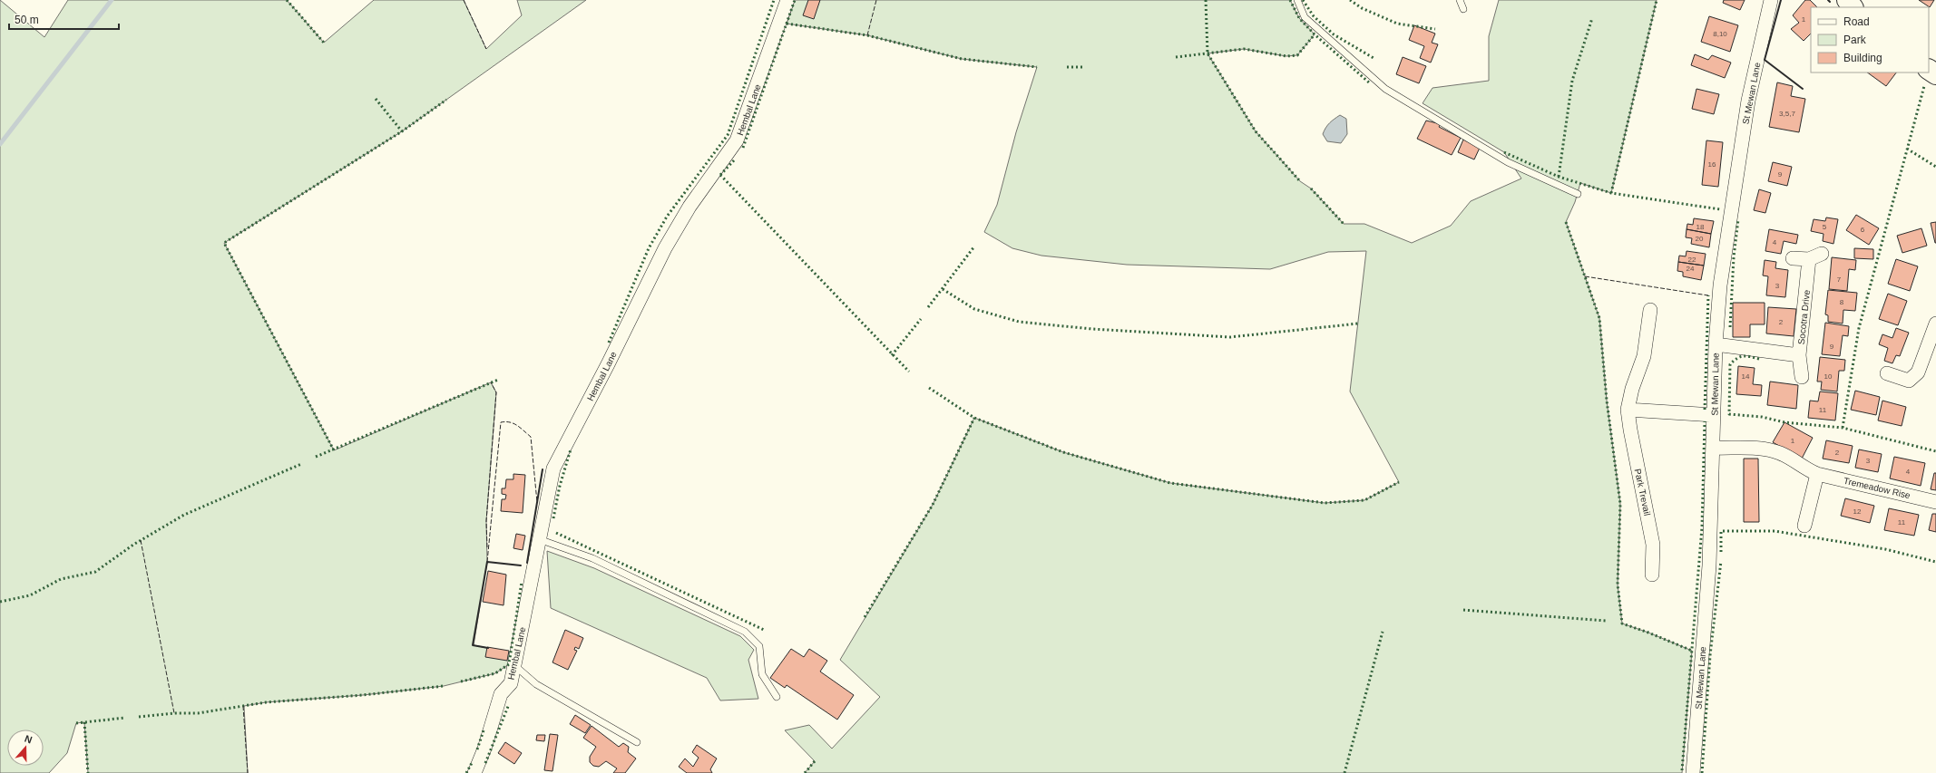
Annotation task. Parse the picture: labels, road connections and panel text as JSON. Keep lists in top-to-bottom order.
{
  "streets": {
    "street": [
      "St Mewan Lane",
      "Hembal Lane",
      "Socotra Drive",
      "Tremeadow Rise",
      "Park Trevail"
    ]
  },
  "crossings": [
    ["St Mewan Lane", "Socotra Drive"],
    ["St Mewan Lane", "Tremeadow Rise"]
  ],
  "house_numbers": [
    "1",
    "8,10",
    "3,5,7",
    "16",
    "9",
    "18",
    "5",
    "6",
    "20",
    "4",
    "22",
    "24",
    "7",
    "3",
    "8",
    "2",
    "9",
    "14",
    "10",
    "11",
    "1",
    "2",
    "3",
    "4",
    "12",
    "11"
  ],
  "legend": ["Road", "Park", "Building"],
  "scale_bar": "50 m",
  "north": "top"
}
